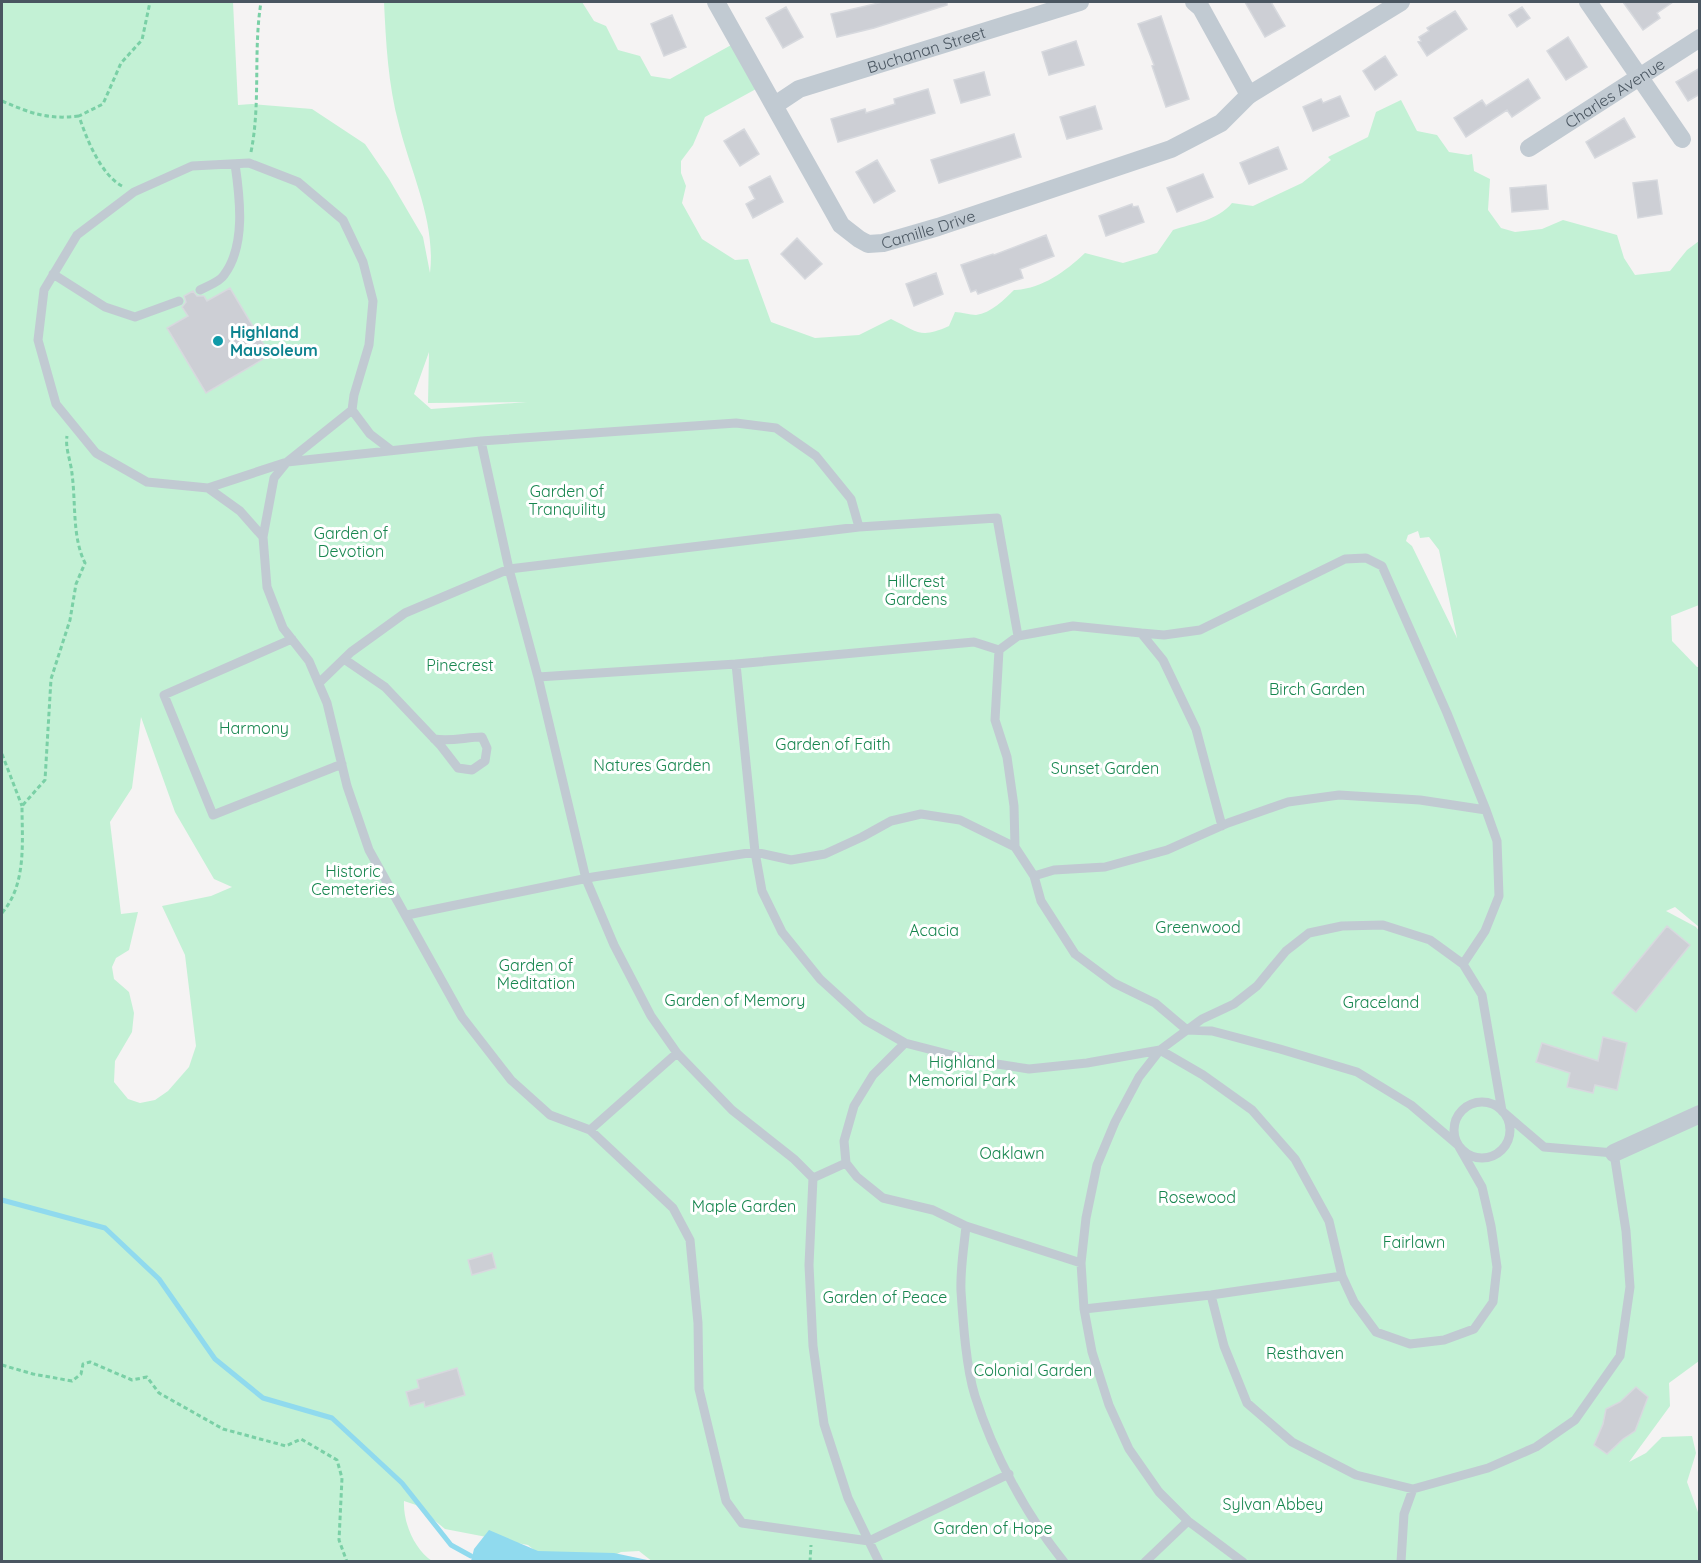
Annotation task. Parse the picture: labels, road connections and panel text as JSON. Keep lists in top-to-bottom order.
{
  "streets": {
    "street": ["Buchanan Street", "Charles Avenue", "Camille Drive"]
  },
  "crossings": [
    ["Buchanan Street", "Camille Drive"]
  ],
  "parks": [
    "Garden of Tranquility",
    "Garden of Devotion",
    "Hillcrest Gardens",
    "Pinecrest",
    "Birch Garden",
    "Harmony",
    "Garden of Faith",
    "Natures Garden",
    "Sunset Garden",
    "Historic Cemeteries",
    "Greenwood",
    "Acacia",
    "Garden of Meditation",
    "Garden of Memory",
    "Graceland",
    "Highland Memorial Park",
    "Oaklawn",
    "Rosewood",
    "Maple Garden",
    "Fairlawn",
    "Garden of Peace",
    "Resthaven",
    "Colonial Garden",
    "Sylvan Abbey",
    "Garden of Hope"
  ],
  "places": ["Highland Mausoleum"]
}
